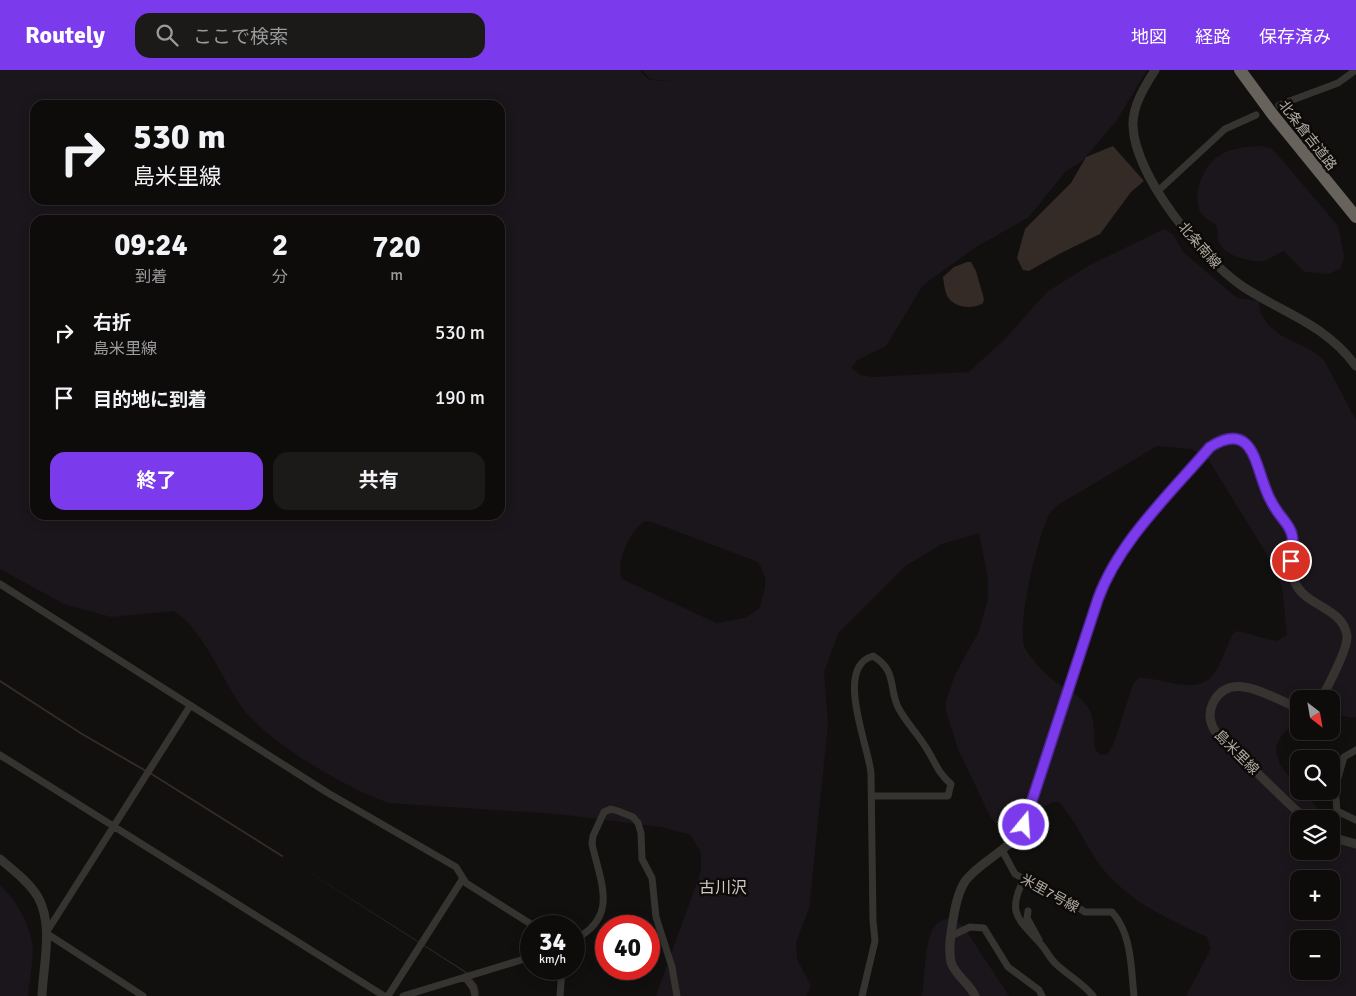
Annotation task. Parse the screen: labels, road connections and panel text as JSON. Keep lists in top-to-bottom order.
{
  "streets": {
    "highway": ["北条倉吉道路"],
    "street": ["北条南線", "島米里線", "米里7号線"]
  },
  "districts": ["古川沢"],
  "north": "bottom right",
  "page": {
    "header": "Routely",
    "search": "ここで検索",
    "nav": ["地図", "経路", "保存済み"],
    "turn": ["530 m", "島米里線"],
    "eta": [
      "09:24",
      "到着",
      "2",
      "分",
      "720",
      "m"
    ],
    "list": [
      {
        "name": "右折",
        "note": "島米里線",
        "value": "530 m"
      },
      {
        "name": "目的地に到着",
        "value": "190 m"
      }
    ],
    "buttons": ["終了", "共有"],
    "map_buttons": ["+", "−"],
    "speed": "34 km/h",
    "limit": "40"
  }
}
